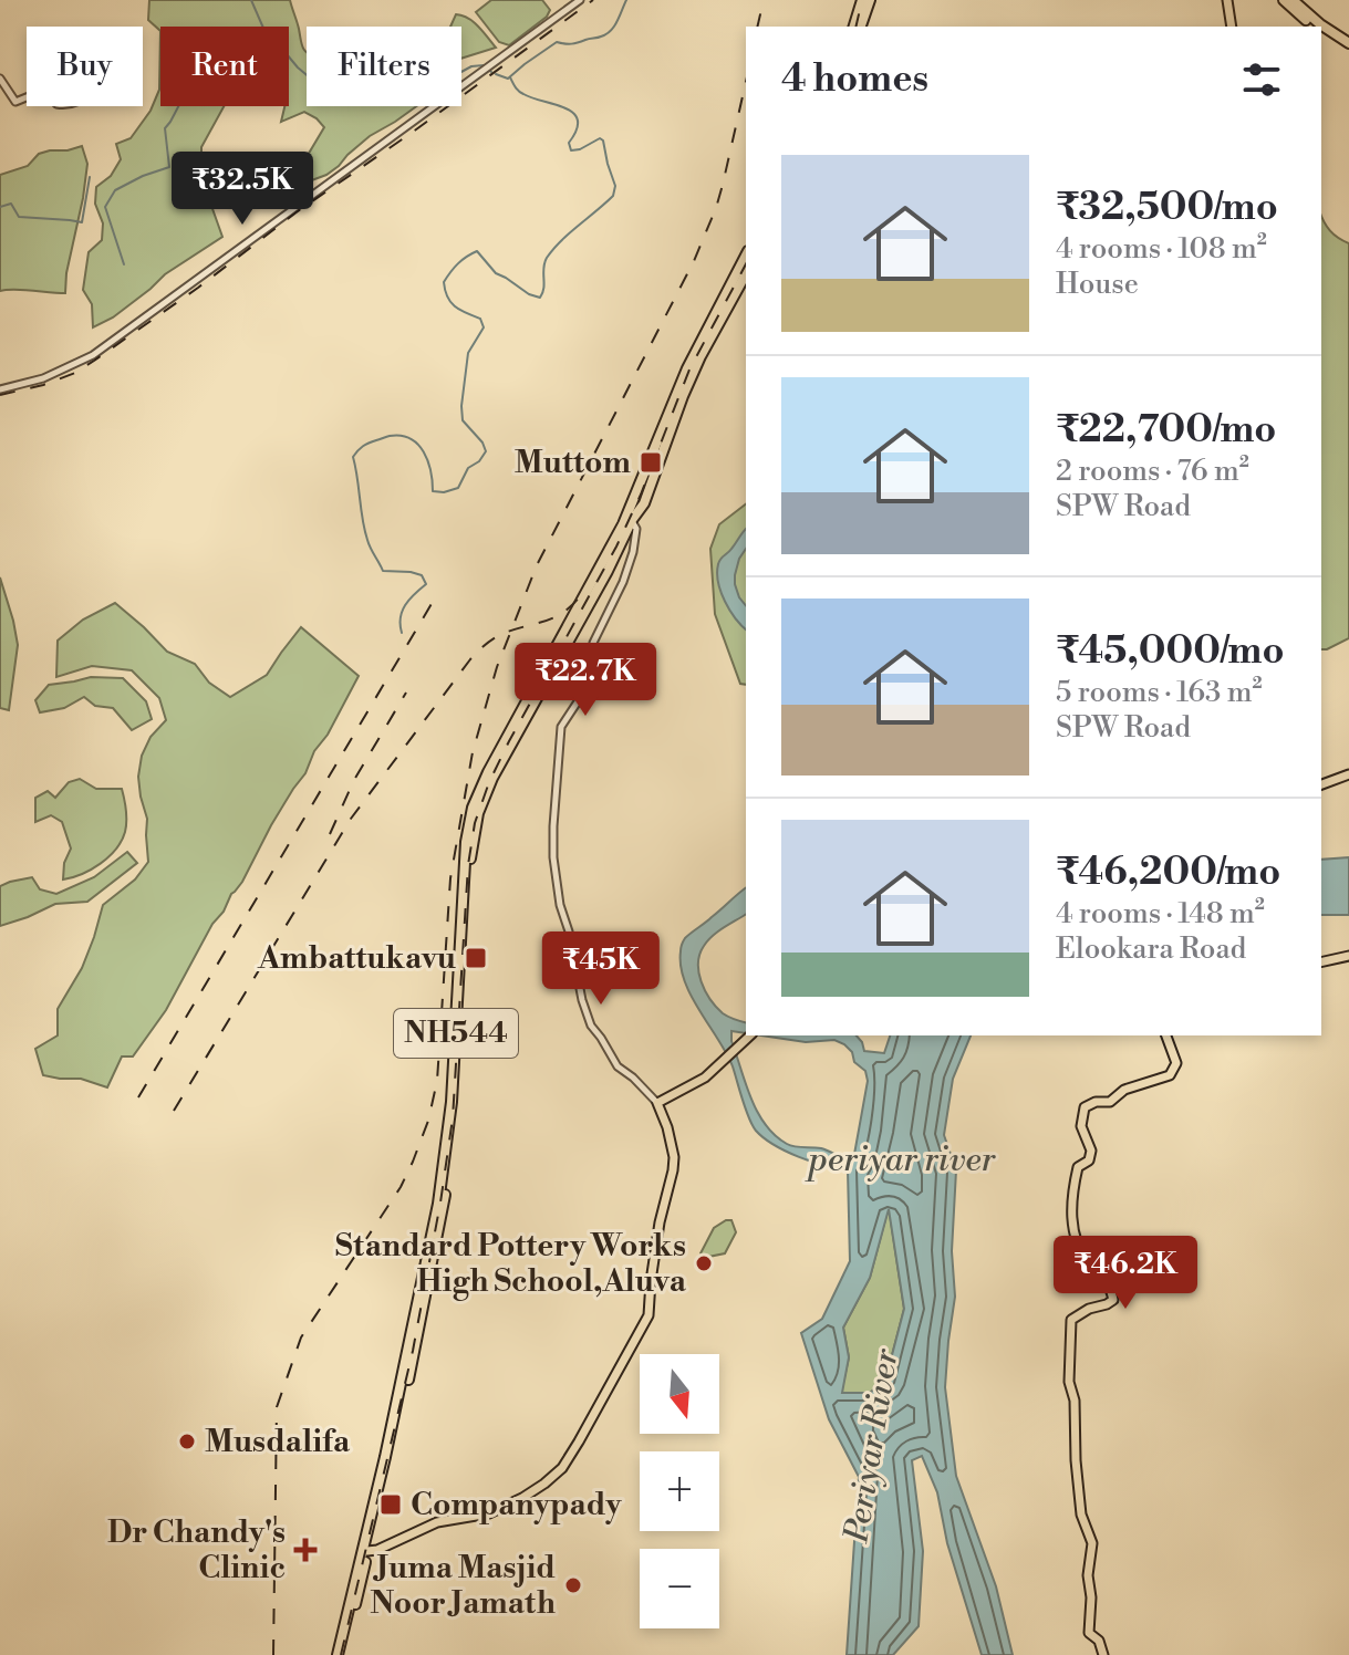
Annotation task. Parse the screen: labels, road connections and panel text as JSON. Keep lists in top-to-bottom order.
{
  "streets": {
    "highway": ["NH544"]
  },
  "water": ["periyar river", "Periyar River"],
  "places": {
    "transit": ["Muttom", "Ambattukavu", "Companypady"],
    "other": ["Standard Pottery Works High School,Aluva", "Musdalifa", "Juma Masjid Noor Jamath"],
    "health": ["Dr Chandy's Clinic"]
  },
  "north": "bottom",
  "page": {
    "chip": ["Buy", "Rent", "Filters"],
    "heading": "4 homes",
    "list": [
      {
        "name": "₹32,500/mo",
        "note": "4 rooms · 108 m² · House"
      },
      {
        "name": "₹22,700/mo",
        "note": "2 rooms · 76 m² · SPW Road"
      },
      {
        "name": "₹45,000/mo",
        "note": "5 rooms · 163 m² · SPW Road"
      },
      {
        "name": "₹46,200/mo",
        "note": "4 rooms · 148 m² · Elookara Road"
      }
    ],
    "price": [
      "₹32.5K",
      "₹22.7K",
      "₹45K",
      "₹46.2K"
    ],
    "map_buttons": ["+", "−"]
  }
}
